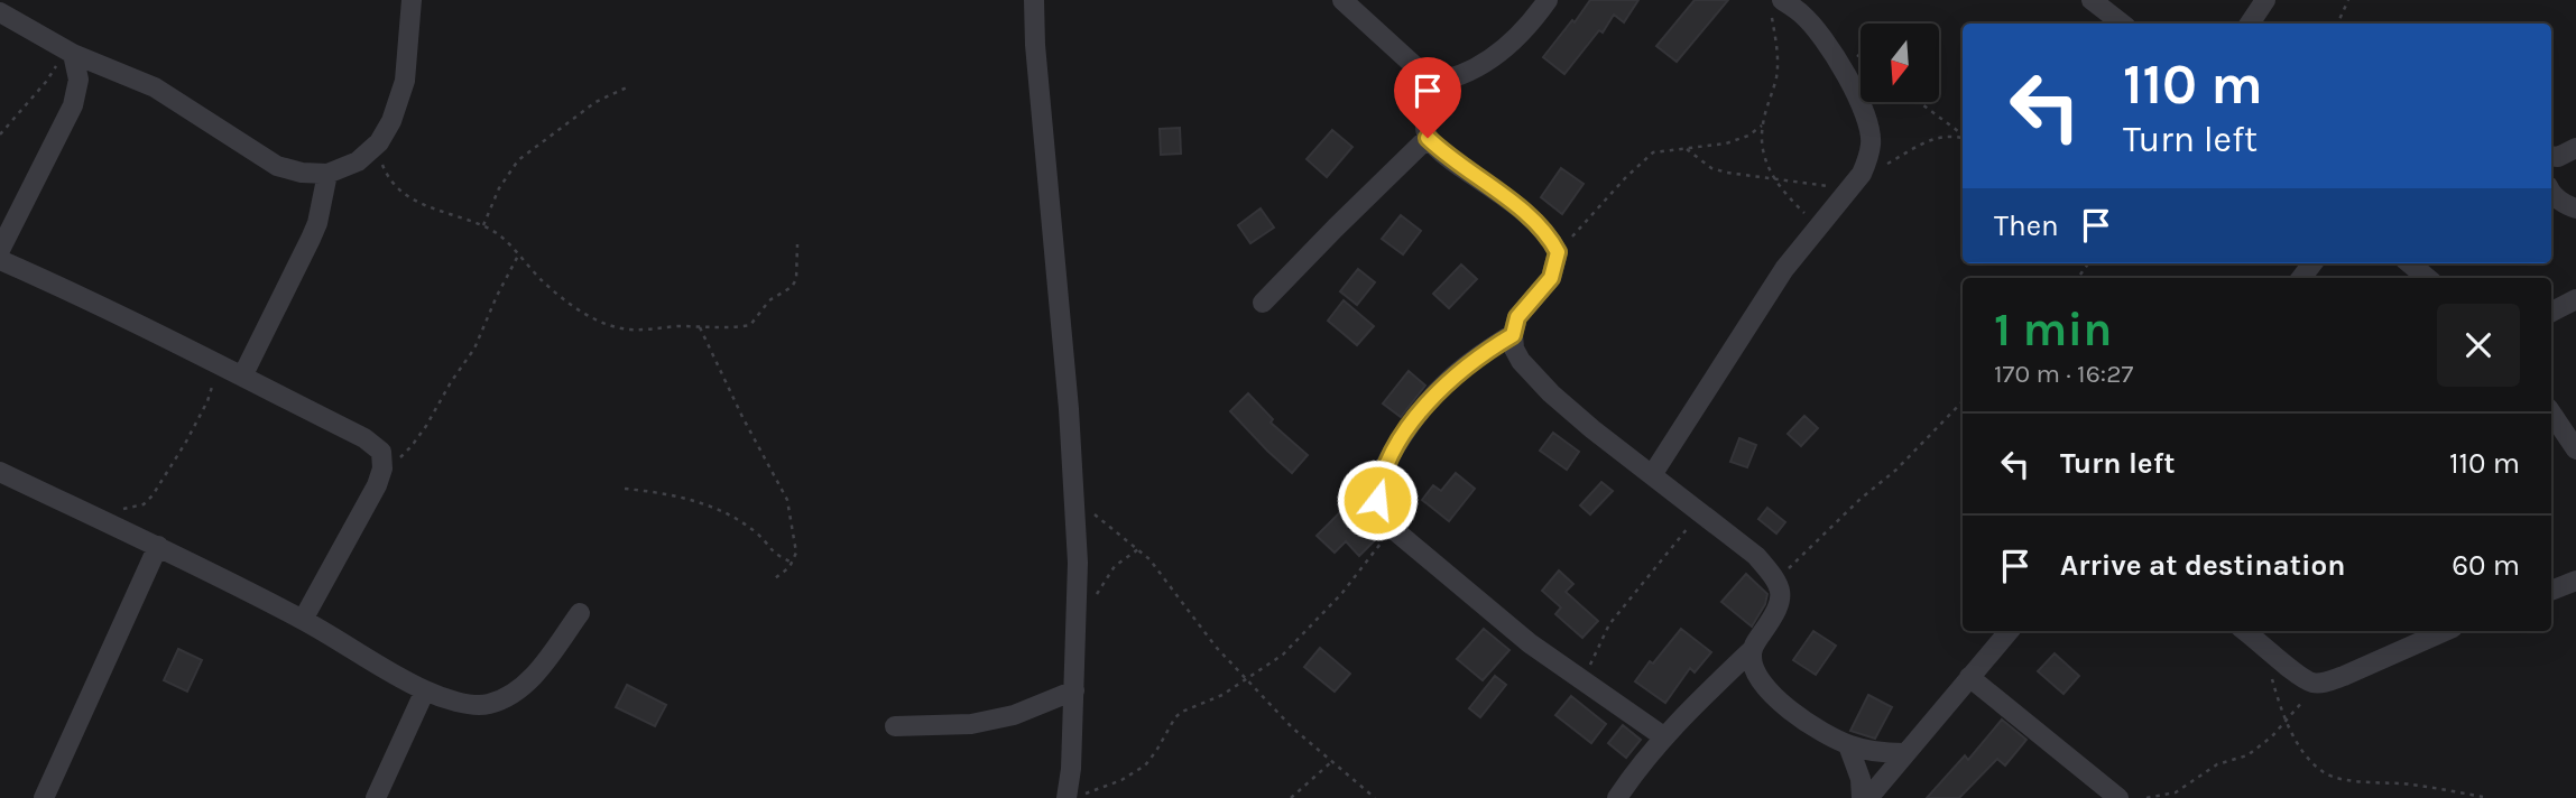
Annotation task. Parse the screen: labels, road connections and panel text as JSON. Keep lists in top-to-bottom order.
{
  "north": "bottom",
  "page": {
    "turn": ["110 m", "Turn left"],
    "then": "Then",
    "heading": ["1 min", "170 m · 16:27"],
    "list": [
      {
        "name": "Turn left",
        "value": "110 m"
      },
      {
        "name": "Arrive at destination",
        "value": "60 m"
      }
    ]
  }
}
